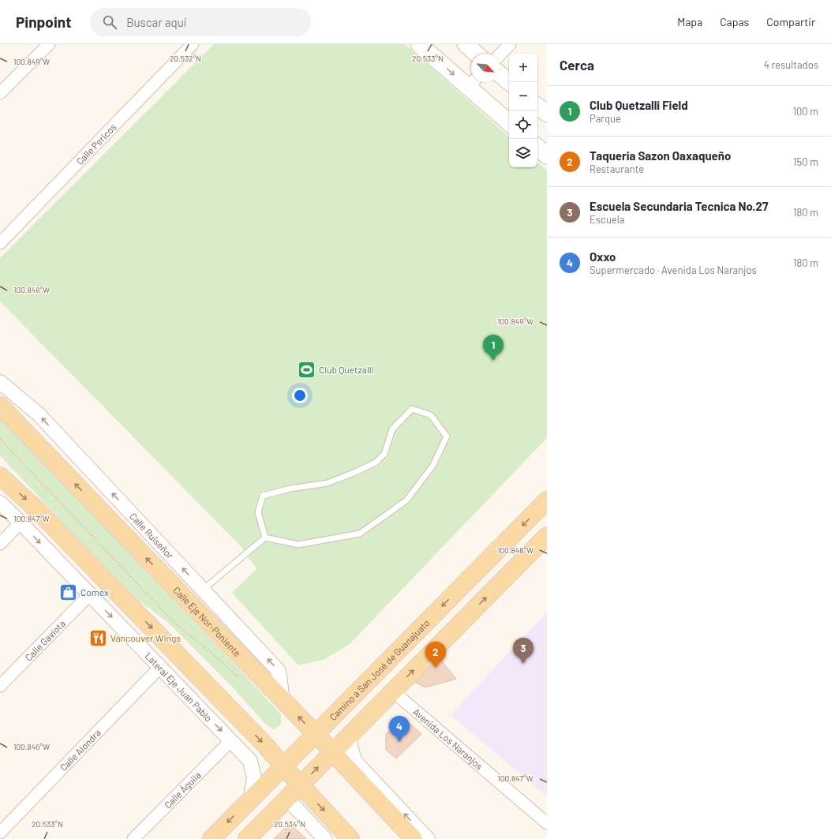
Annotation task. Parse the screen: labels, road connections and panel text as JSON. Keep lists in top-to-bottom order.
{
  "streets": {
    "main road": ["Calle Eje Nor-Poniente", "Camino a San José de Guanajuato"],
    "street": [
      "Calle Pericos",
      "Calle Ruiseñor",
      "Calle Gaviota",
      "Lateral Eje Juan Pablo",
      "Avenida Los Naranjos",
      "Calle Alondra",
      "Calle Águila"
    ]
  },
  "crossings": [
    ["Calle Ruiseñor", "Calle Eje Nor-Poniente"],
    ["Calle Eje Nor-Poniente", "Camino a San José de Guanajuato"],
    ["Calle Gaviota", "Lateral Eje Juan Pablo"],
    ["Camino a San José de Guanajuato", "Lateral Eje Juan Pablo"],
    ["Lateral Eje Juan Pablo", "Calle Alondra"],
    ["Lateral Eje Juan Pablo", "Calle Águila"]
  ],
  "one_way": ["Calle Ruiseñor", "Lateral Eje Juan Pablo"],
  "places": {
    "sports": ["Club Quetzalli"],
    "shop": ["Comex"],
    "restaurant": ["Vancouver Wings"]
  },
  "north": "bottom right",
  "page": {
    "header": "Pinpoint",
    "search": "Buscar aquí",
    "nav": ["Mapa", "Capas", "Compartir"],
    "heading": ["Cerca", "4 resultados"],
    "map_buttons": ["+", "−"],
    "list": [
      {
        "mark": "1",
        "name": "Club Quetzalli Field",
        "note": "Parque",
        "value": "100 m"
      },
      {
        "mark": "2",
        "name": "Taqueria Sazon Oaxaqueño",
        "note": "Restaurante",
        "value": "150 m"
      },
      {
        "mark": "3",
        "name": "Escuela Secundaria Tecnica No.27",
        "note": "Escuela",
        "value": "180 m"
      },
      {
        "mark": "4",
        "name": "Oxxo",
        "note": "Supermercado · Avenida Los Naranjos",
        "value": "180 m"
      }
    ],
    "pins": [
      "1",
      "3",
      "2",
      "4"
    ]
  },
  "coordinates": [
    "20.532°N",
    "20.533°N",
    "100.849°W",
    "100.848°W",
    "100.847°W",
    "100.846°W",
    "20.534°N"
  ]
}
